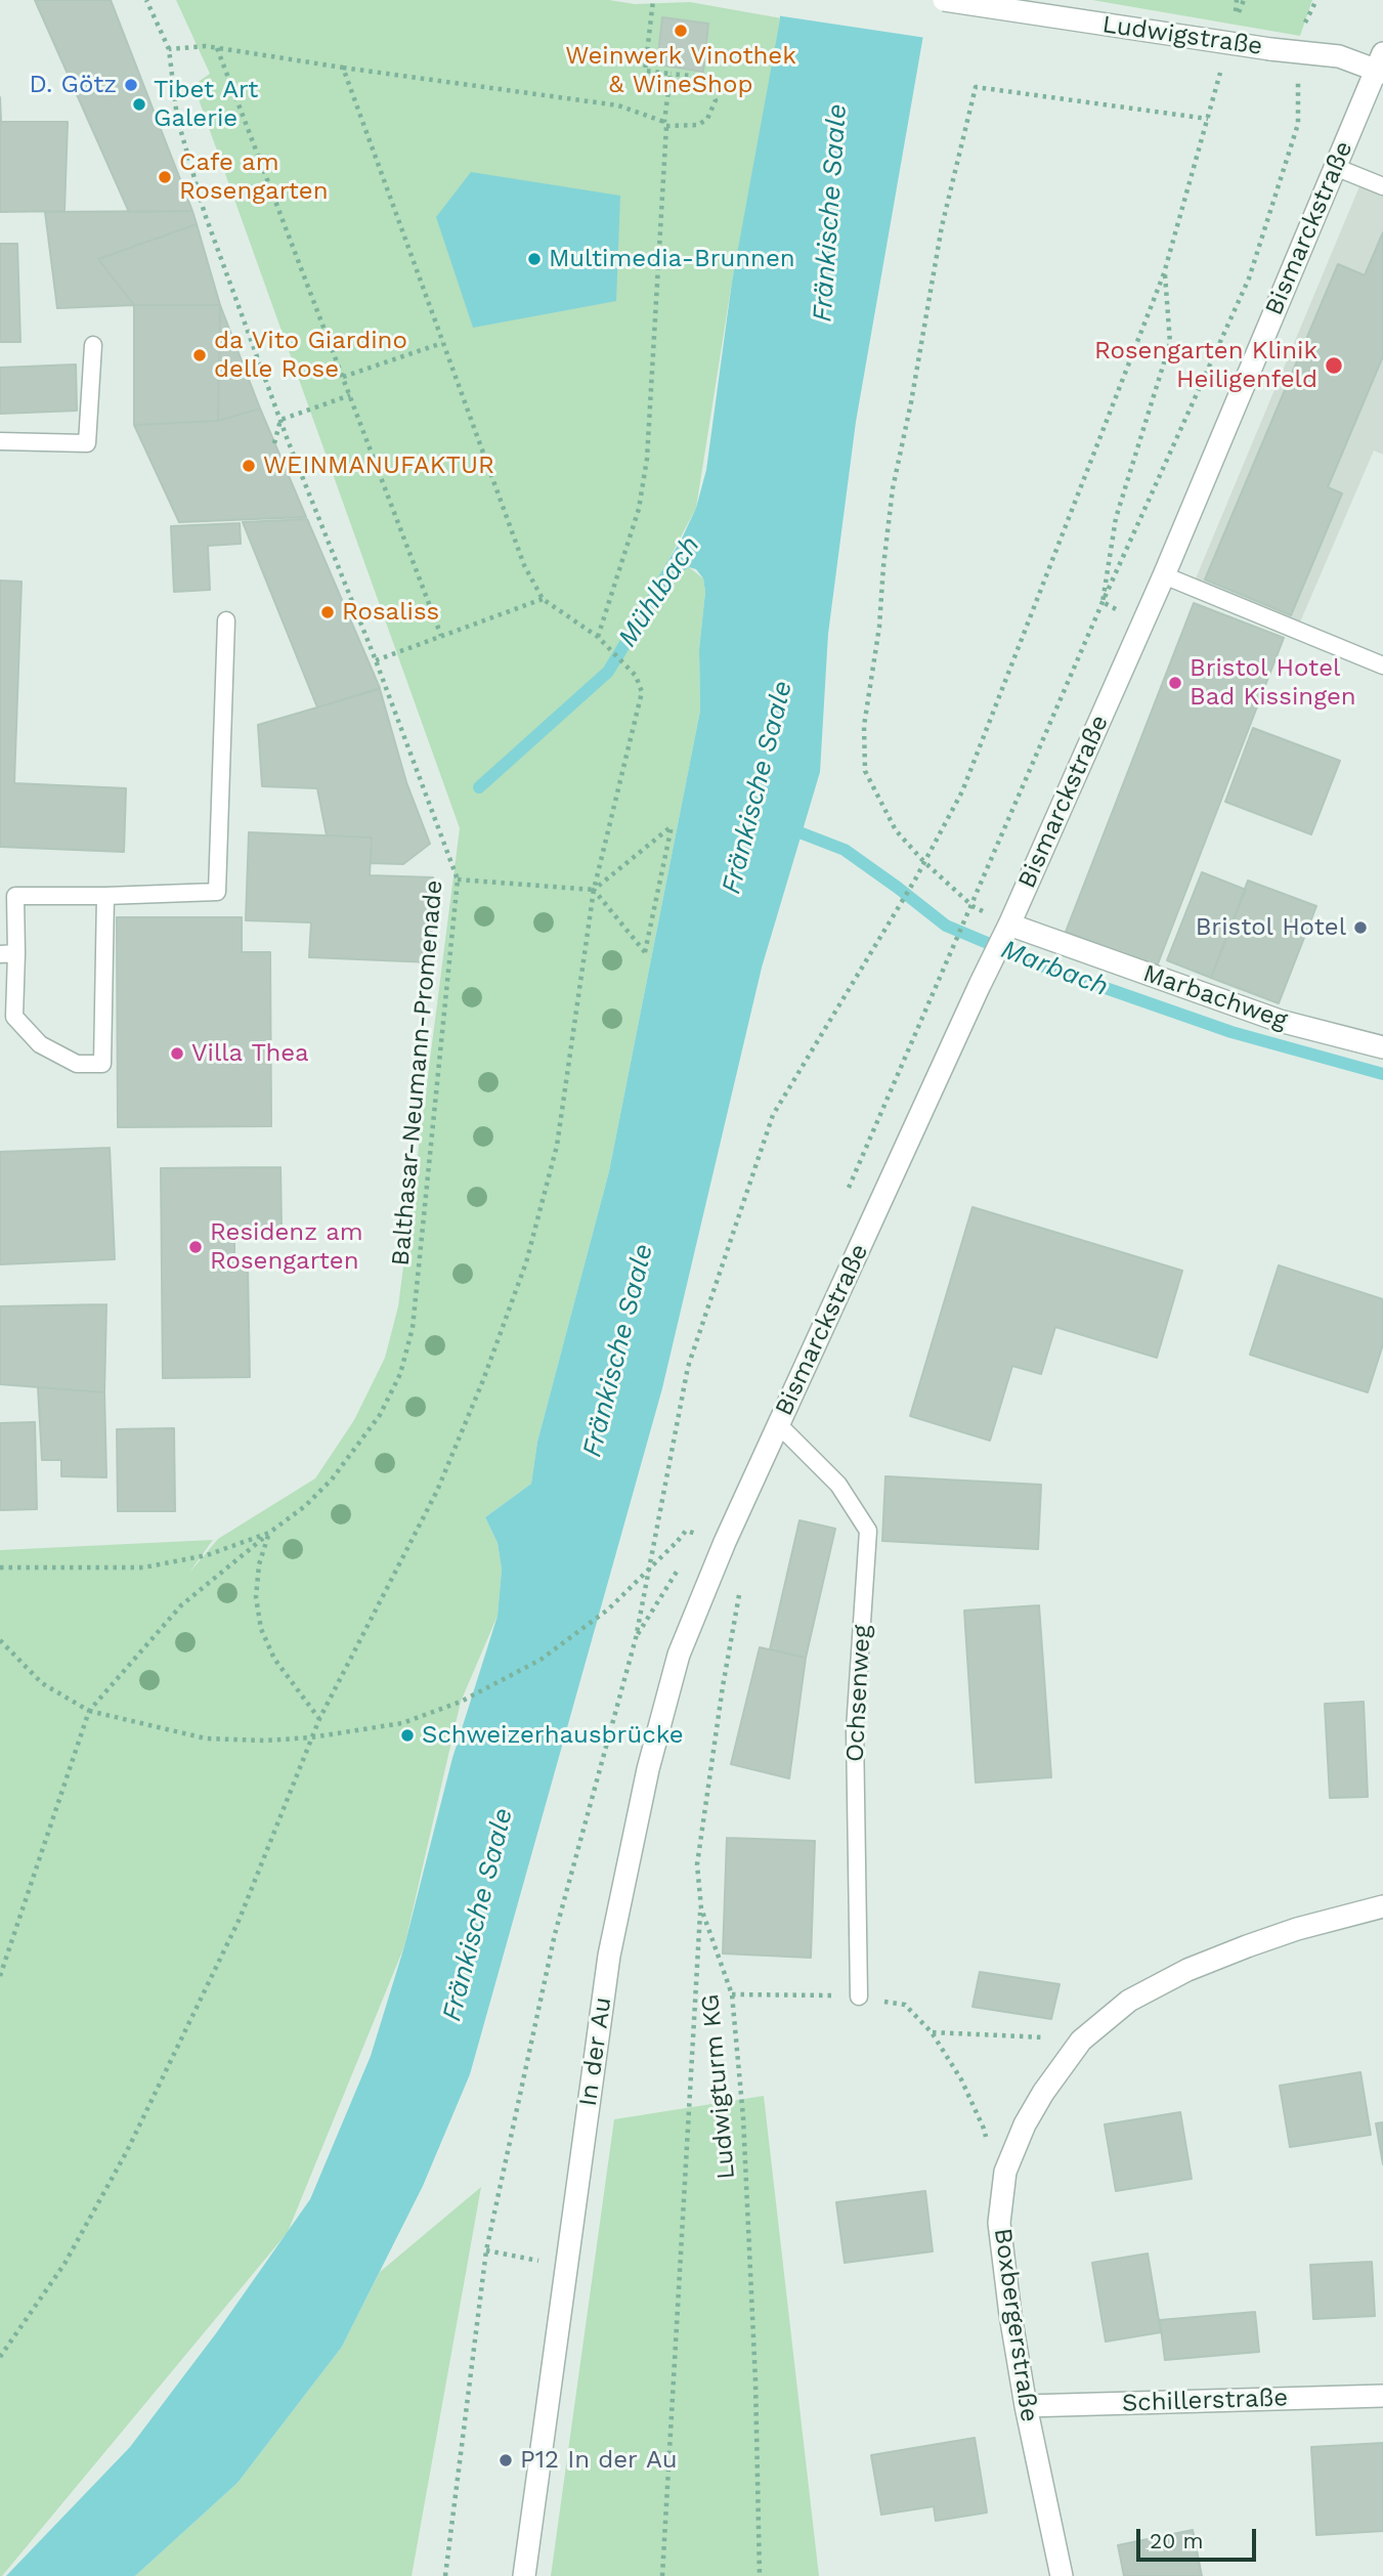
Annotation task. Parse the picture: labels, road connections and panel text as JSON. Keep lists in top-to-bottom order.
{
  "streets": {
    "street": [
      "Ludwigstraße",
      "Bismarckstraße",
      "Marbachweg",
      "In der Au",
      "Boxbergerstraße",
      "Schillerstraße"
    ],
    "lane": ["Ochsenweg"],
    "path": ["Balthasar-Neumann-Promenade", "Ludwigturm KG"]
  },
  "crossings": [
    ["Ludwigstraße", "Bismarckstraße"],
    ["Bismarckstraße", "Marbachweg"],
    ["Bismarckstraße", "Ochsenweg"],
    ["Bismarckstraße", "In der Au"],
    ["Bismarckstraße", "Ludwigturm KG"],
    ["In der Au", "Ludwigturm KG"],
    ["Boxbergerstraße", "Schillerstraße"]
  ],
  "water": ["Fränkische Saale", "Mühlbach", "Marbach"],
  "places": [
    "Weinwerk Vinothek & WineShop",
    "D. Götz",
    "Tibet Art Galerie",
    "Cafe am Rosengarten",
    "Multimedia-Brunnen",
    "da Vito Giardino delle Rose",
    "Rosengarten Klinik Heiligenfeld",
    "WEINMANUFAKTUR",
    "Rosaliss",
    "Bristol Hotel Bad Kissingen",
    "Bristol Hotel",
    "Villa Thea",
    "Residenz am Rosengarten",
    "Schweizerhausbrücke",
    "P12 In der Au"
  ],
  "scale_bar": "20 m"
}
